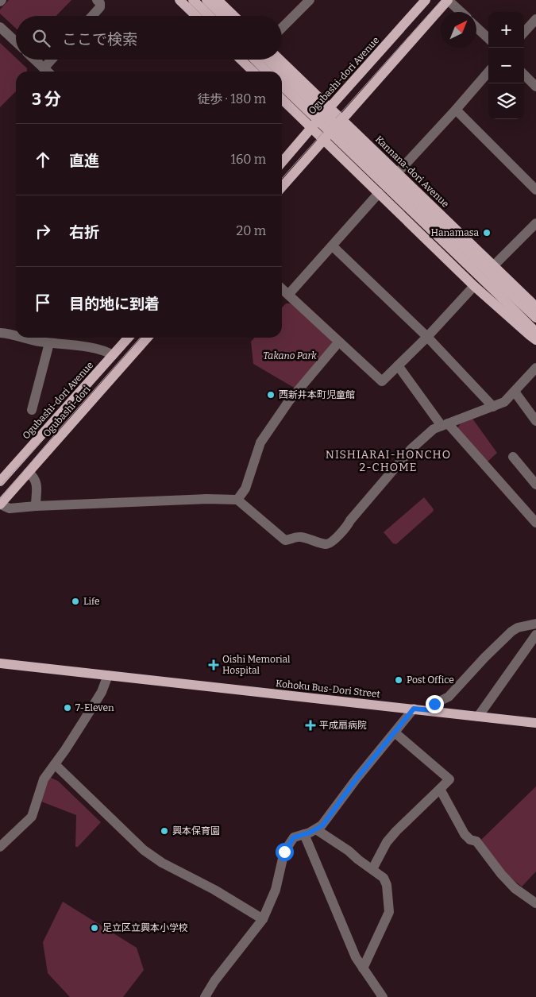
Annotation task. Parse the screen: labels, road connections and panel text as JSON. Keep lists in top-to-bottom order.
{
  "streets": {
    "main road": [
      "Ogubashi-dori Avenue",
      "Kannana-dori Avenue",
      "Ogubashi-dori",
      "Kohoku Bus-Dori Street"
    ]
  },
  "crossings": [
    ["Ogubashi-dori Avenue", "Kannana-dori Avenue"]
  ],
  "districts": ["NISHIARAI-HONCHO 2-CHOME"],
  "parks": ["Takano Park"],
  "places": {
    "other": [
      "Hanamasa",
      "西新井本町児童館",
      "Life",
      "Post Office",
      "7-Eleven",
      "興本保育園",
      "足立区立興本小学校"
    ],
    "health": ["Oishi Memorial Hospital", "平成扇病院"]
  },
  "north": "top right",
  "page": {
    "map_buttons": ["+", "−"],
    "search": "ここで検索",
    "heading": ["3 分", "徒歩 · 180 m"],
    "list": [
      ["直進", "160 m"],
      ["右折", "20 m"],
      "目的地に到着"
    ]
  }
}
